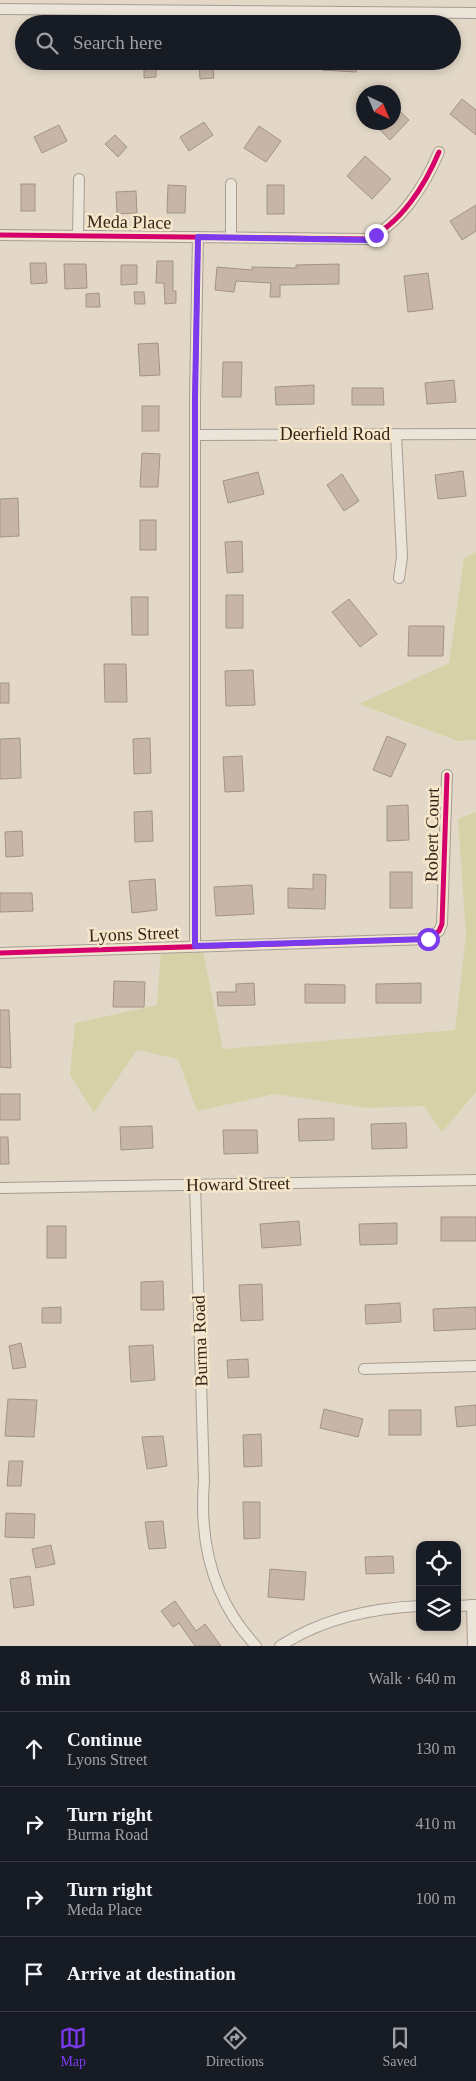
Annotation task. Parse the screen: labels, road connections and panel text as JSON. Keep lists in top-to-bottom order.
{
  "streets": {
    "street": [
      "Meda Place",
      "Deerfield Road",
      "Robert Court",
      "Lyons Street",
      "Howard Street",
      "Burma Road"
    ]
  },
  "crossings": [
    ["Robert Court", "Lyons Street"],
    ["Howard Street", "Burma Road"]
  ],
  "north": "bottom right",
  "page": {
    "search": "Search here",
    "heading": ["8 min", "Walk · 640 m"],
    "list": [
      ["Continue", "Lyons Street", "130 m"],
      ["Turn right", "Burma Road", "410 m"],
      ["Turn right", "Meda Place", "100 m"],
      "Arrive at destination"
    ],
    "nav": ["Map", "Directions", "Saved"]
  }
}
